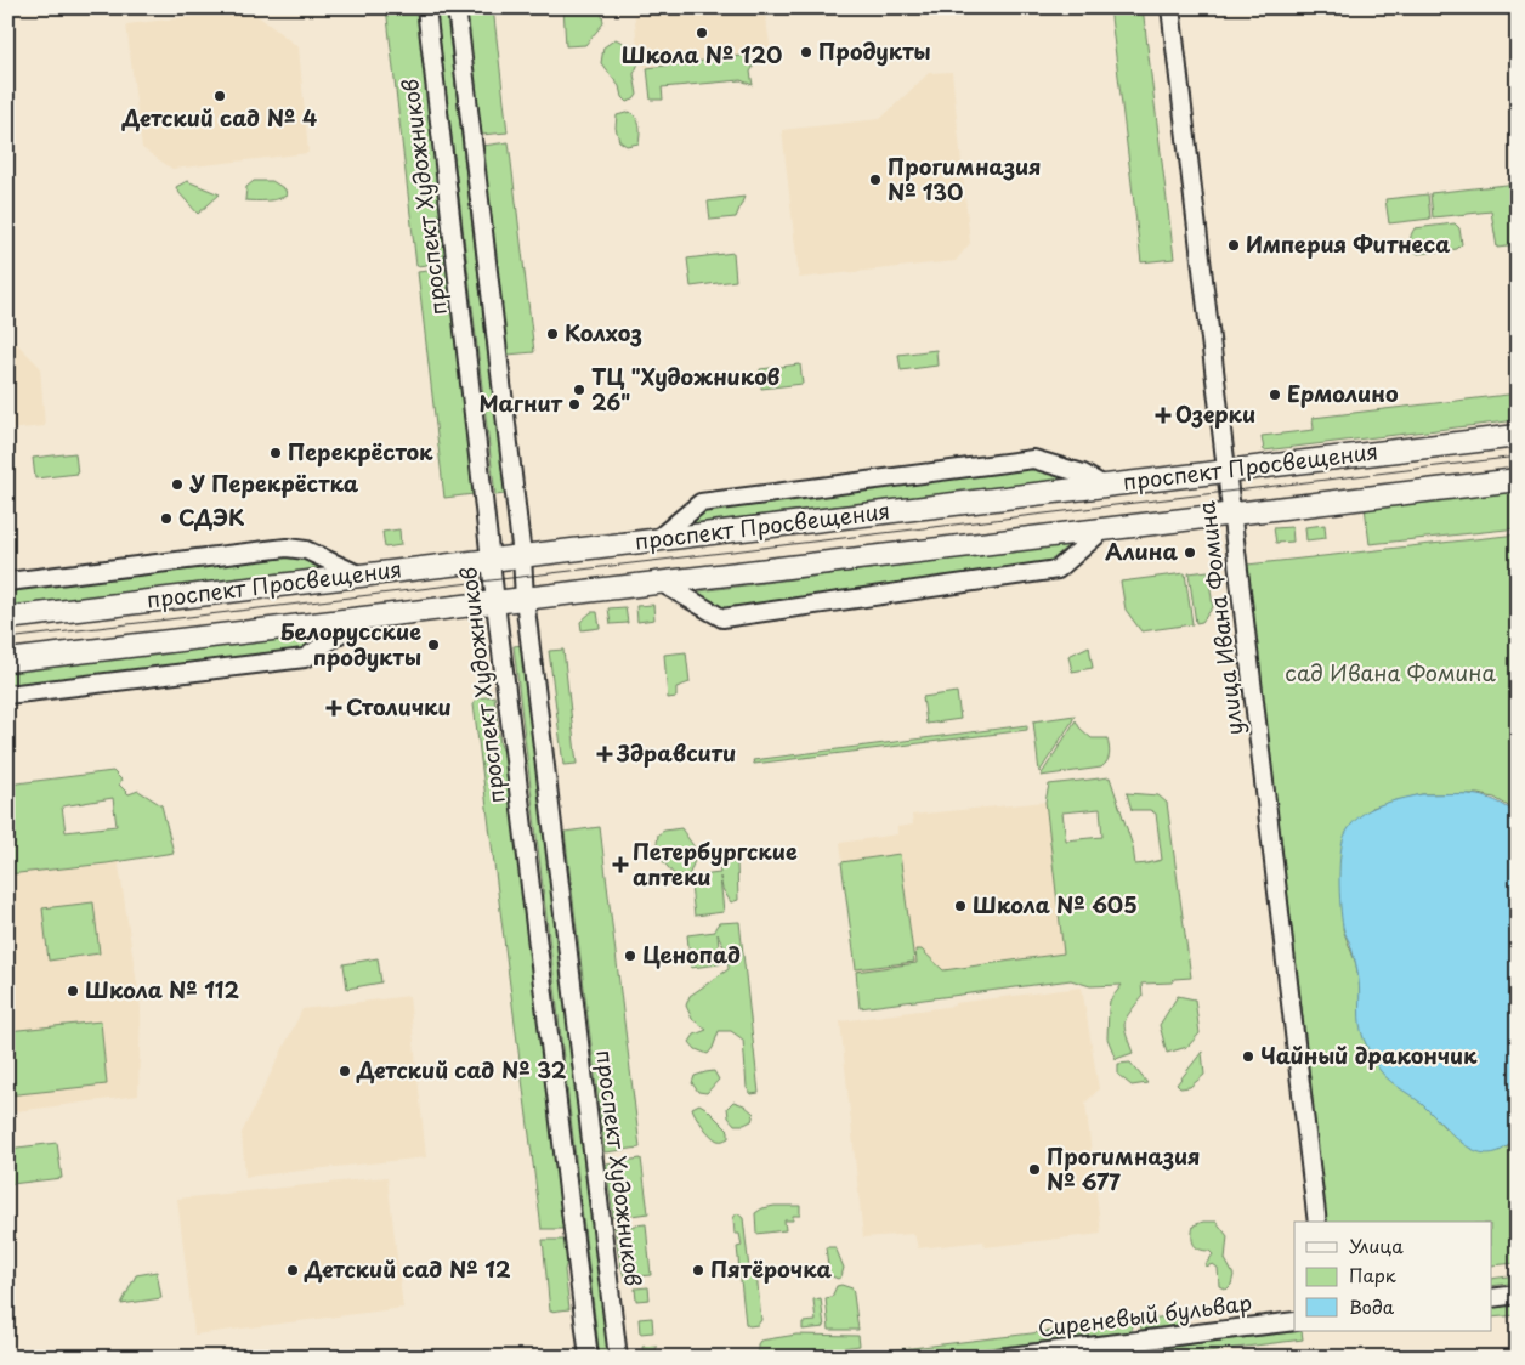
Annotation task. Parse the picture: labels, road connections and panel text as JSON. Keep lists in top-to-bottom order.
{
  "streets": {
    "main road": ["проспект Просвещения"],
    "street": ["проспект Художников", "улица Ивана Фомина", "Сиреневый бульвар"]
  },
  "crossings": [
    ["проспект Художников", "проспект Просвещения"],
    ["проспект Просвещения", "улица Ивана Фомина"]
  ],
  "parks": ["сад Ивана Фомина"],
  "places": {
    "other": [
      "Школа № 120",
      "Продукты",
      "Детский сад № 4",
      "Прогимназия № 130",
      "Империя Фитнеса",
      "Колхоз",
      "ТЦ \"Художников 26\"",
      "Ермолино",
      "Магнит",
      "Перекрёсток",
      "У Перекрёстка",
      "СДЭК",
      "Алина",
      "Белорусские продукты",
      "Школа № 605",
      "Ценопад",
      "Школа № 112",
      "Чайный дракончик",
      "Детский сад № 32",
      "Прогимназия № 677",
      "Детский сад № 12",
      "Пятёрочка"
    ],
    "health": [
      "Озерки",
      "Столички",
      "Здравсити",
      "Петербургские аптеки"
    ]
  },
  "legend": ["Улица", "Парк", "Вода"]
}
